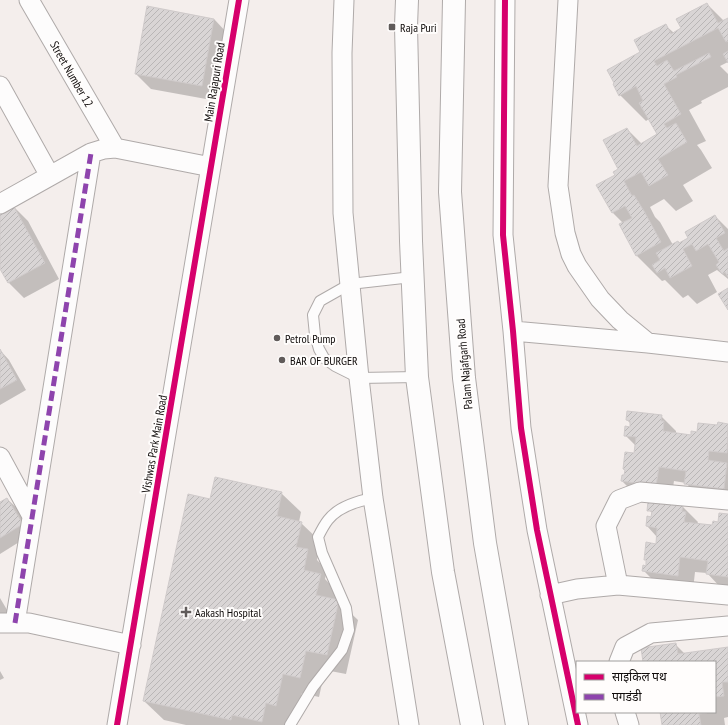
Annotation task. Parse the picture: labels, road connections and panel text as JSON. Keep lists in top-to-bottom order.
{
  "streets": {
    "main road": ["Palam Najafgarh Road"],
    "street": ["Street Number 12", "Main Rajapuri Road", "Vishwas Park Main Road"]
  },
  "crossings": [
    ["Main Rajapuri Road", "Vishwas Park Main Road"]
  ],
  "places": {
    "transit": ["Raja Puri"],
    "other": ["Petrol Pump", "BAR OF BURGER"],
    "health": ["Aakash Hospital"]
  },
  "legend": ["साइकिल पथ", "पगडंडी"]
}
